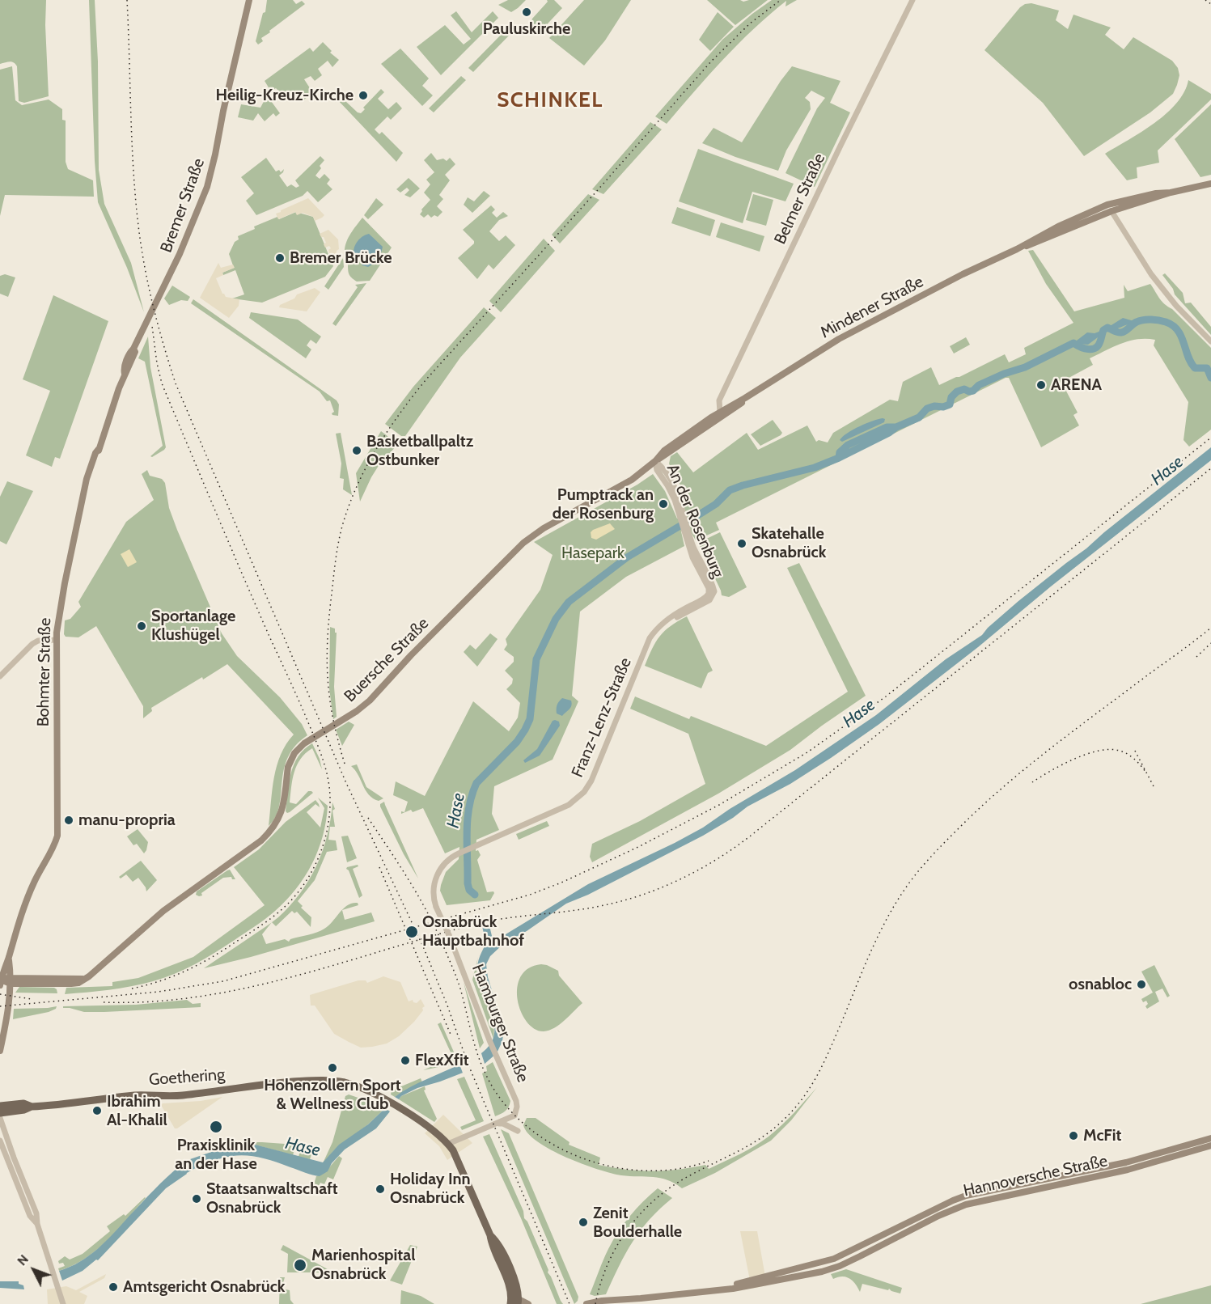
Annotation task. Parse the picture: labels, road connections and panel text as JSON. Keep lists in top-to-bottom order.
{
  "streets": {
    "main road": [
      "Bremer Straße",
      "Mindener Straße",
      "Buersche Straße",
      "Bohmter Straße",
      "Goethering",
      "Hannoversche Straße"
    ],
    "street": [
      "Belmer Straße",
      "An der Rosenburg",
      "Franz-Lenz-Straße",
      "Hamburger Straße"
    ]
  },
  "crossings": [
    ["Belmer Straße", "Mindener Straße"],
    ["Bremer Straße", "Bohmter Straße"],
    ["Mindener Straße", "An der Rosenburg"],
    ["Mindener Straße", "Buersche Straße"],
    ["An der Rosenburg", "Buersche Straße"],
    ["An der Rosenburg", "Franz-Lenz-Straße"],
    ["Buersche Straße", "Bohmter Straße"],
    ["Franz-Lenz-Straße", "Hamburger Straße"]
  ],
  "districts": ["SCHINKEL"],
  "water": ["Hase"],
  "parks": ["Hasepark"],
  "places": [
    "Pauluskirche",
    "Heilig-Kreuz-Kirche",
    "Bremer Brücke",
    "ARENA",
    "Basketballpaltz Ostbunker",
    "Pumptrack an der Rosenburg",
    "Skatehalle Osnabrück",
    "Sportanlage Klushügel",
    "manu-propria",
    "Osnabrück Hauptbahnhof",
    "osnabloc",
    "FlexXfit",
    "Hohenzollern Sport & Wellness Club",
    "Ibrahim Al-Khalil",
    "Praxisklinik an der Hase",
    "McFit",
    "Holiday Inn Osnabrück",
    "Staatsanwaltschaft Osnabrück",
    "Zenit Boulderhalle",
    "Marienhospital Osnabrück",
    "Amtsgericht Osnabrück"
  ],
  "north": "top left"
}
